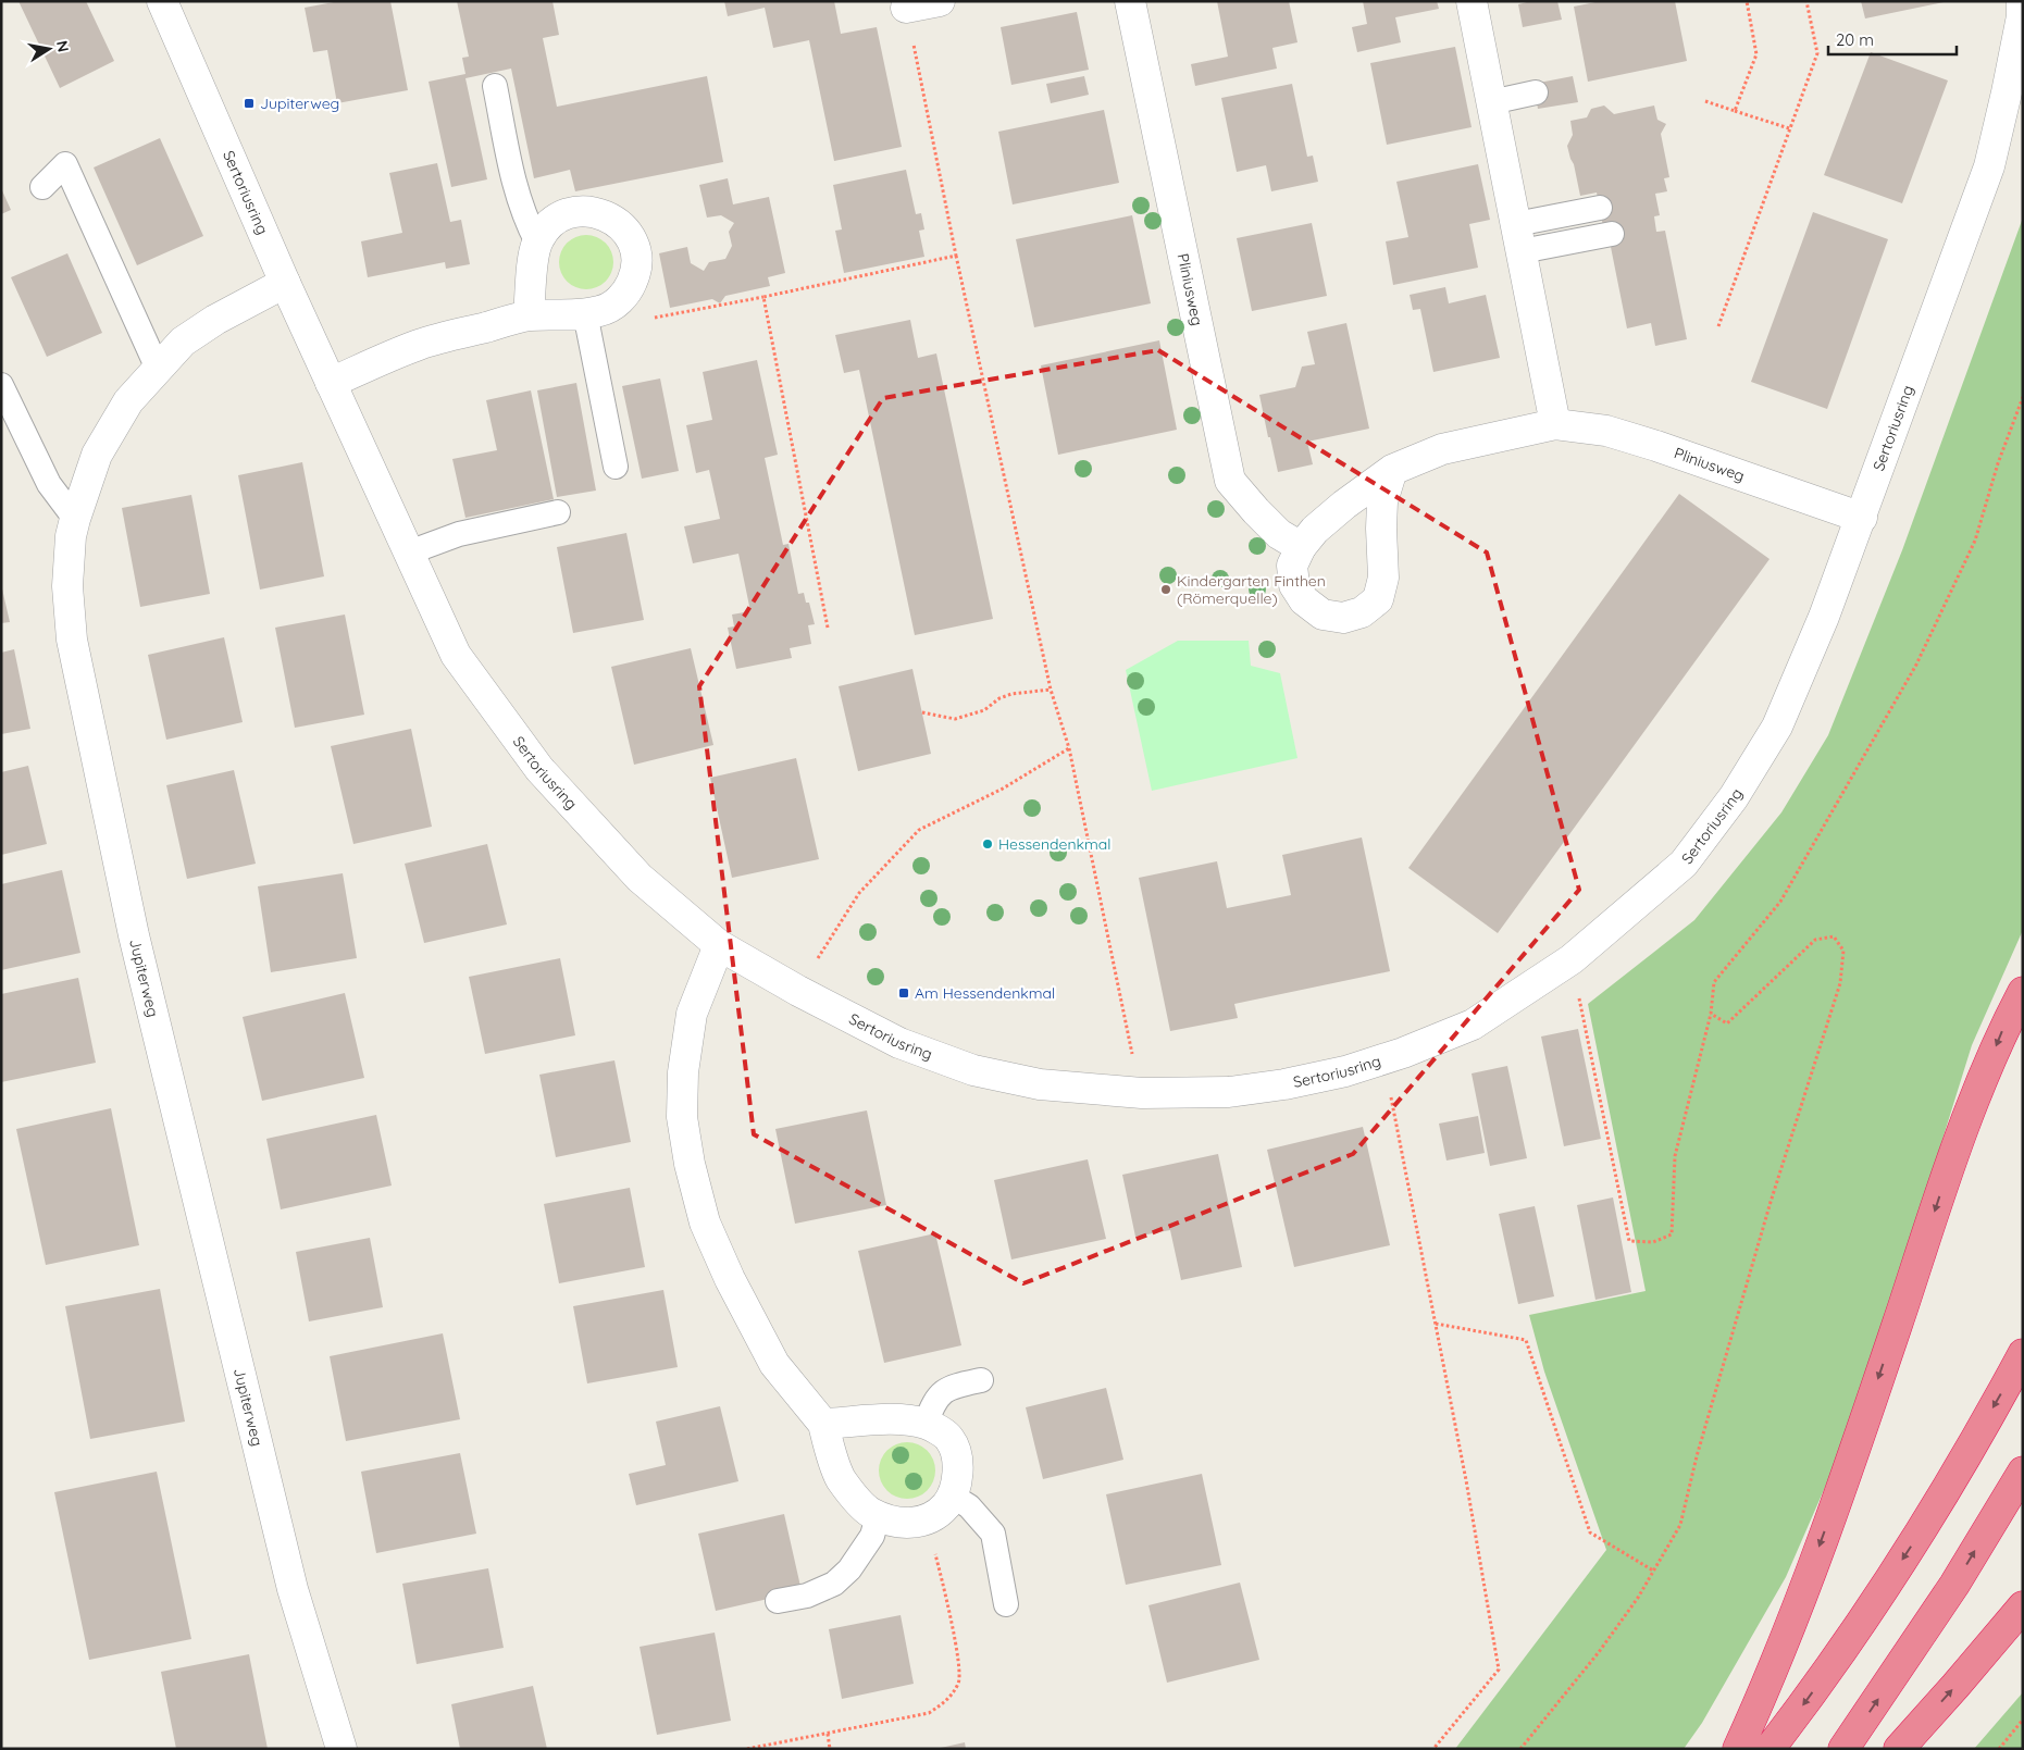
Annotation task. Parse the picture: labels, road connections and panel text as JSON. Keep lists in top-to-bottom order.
{
  "streets": {
    "street": ["Sertoriusring", "Pliniusweg", "Jupiterweg"]
  },
  "crossings": [
    ["Sertoriusring", "Pliniusweg"],
    ["Sertoriusring", "Jupiterweg"]
  ],
  "places": {
    "transit": ["Jupiterweg", "Am Hessendenkmal"],
    "other": ["Kindergarten Finthen (Römerquelle)", "Hessendenkmal"]
  },
  "scale_bar": "20 m",
  "north": "right"
}
